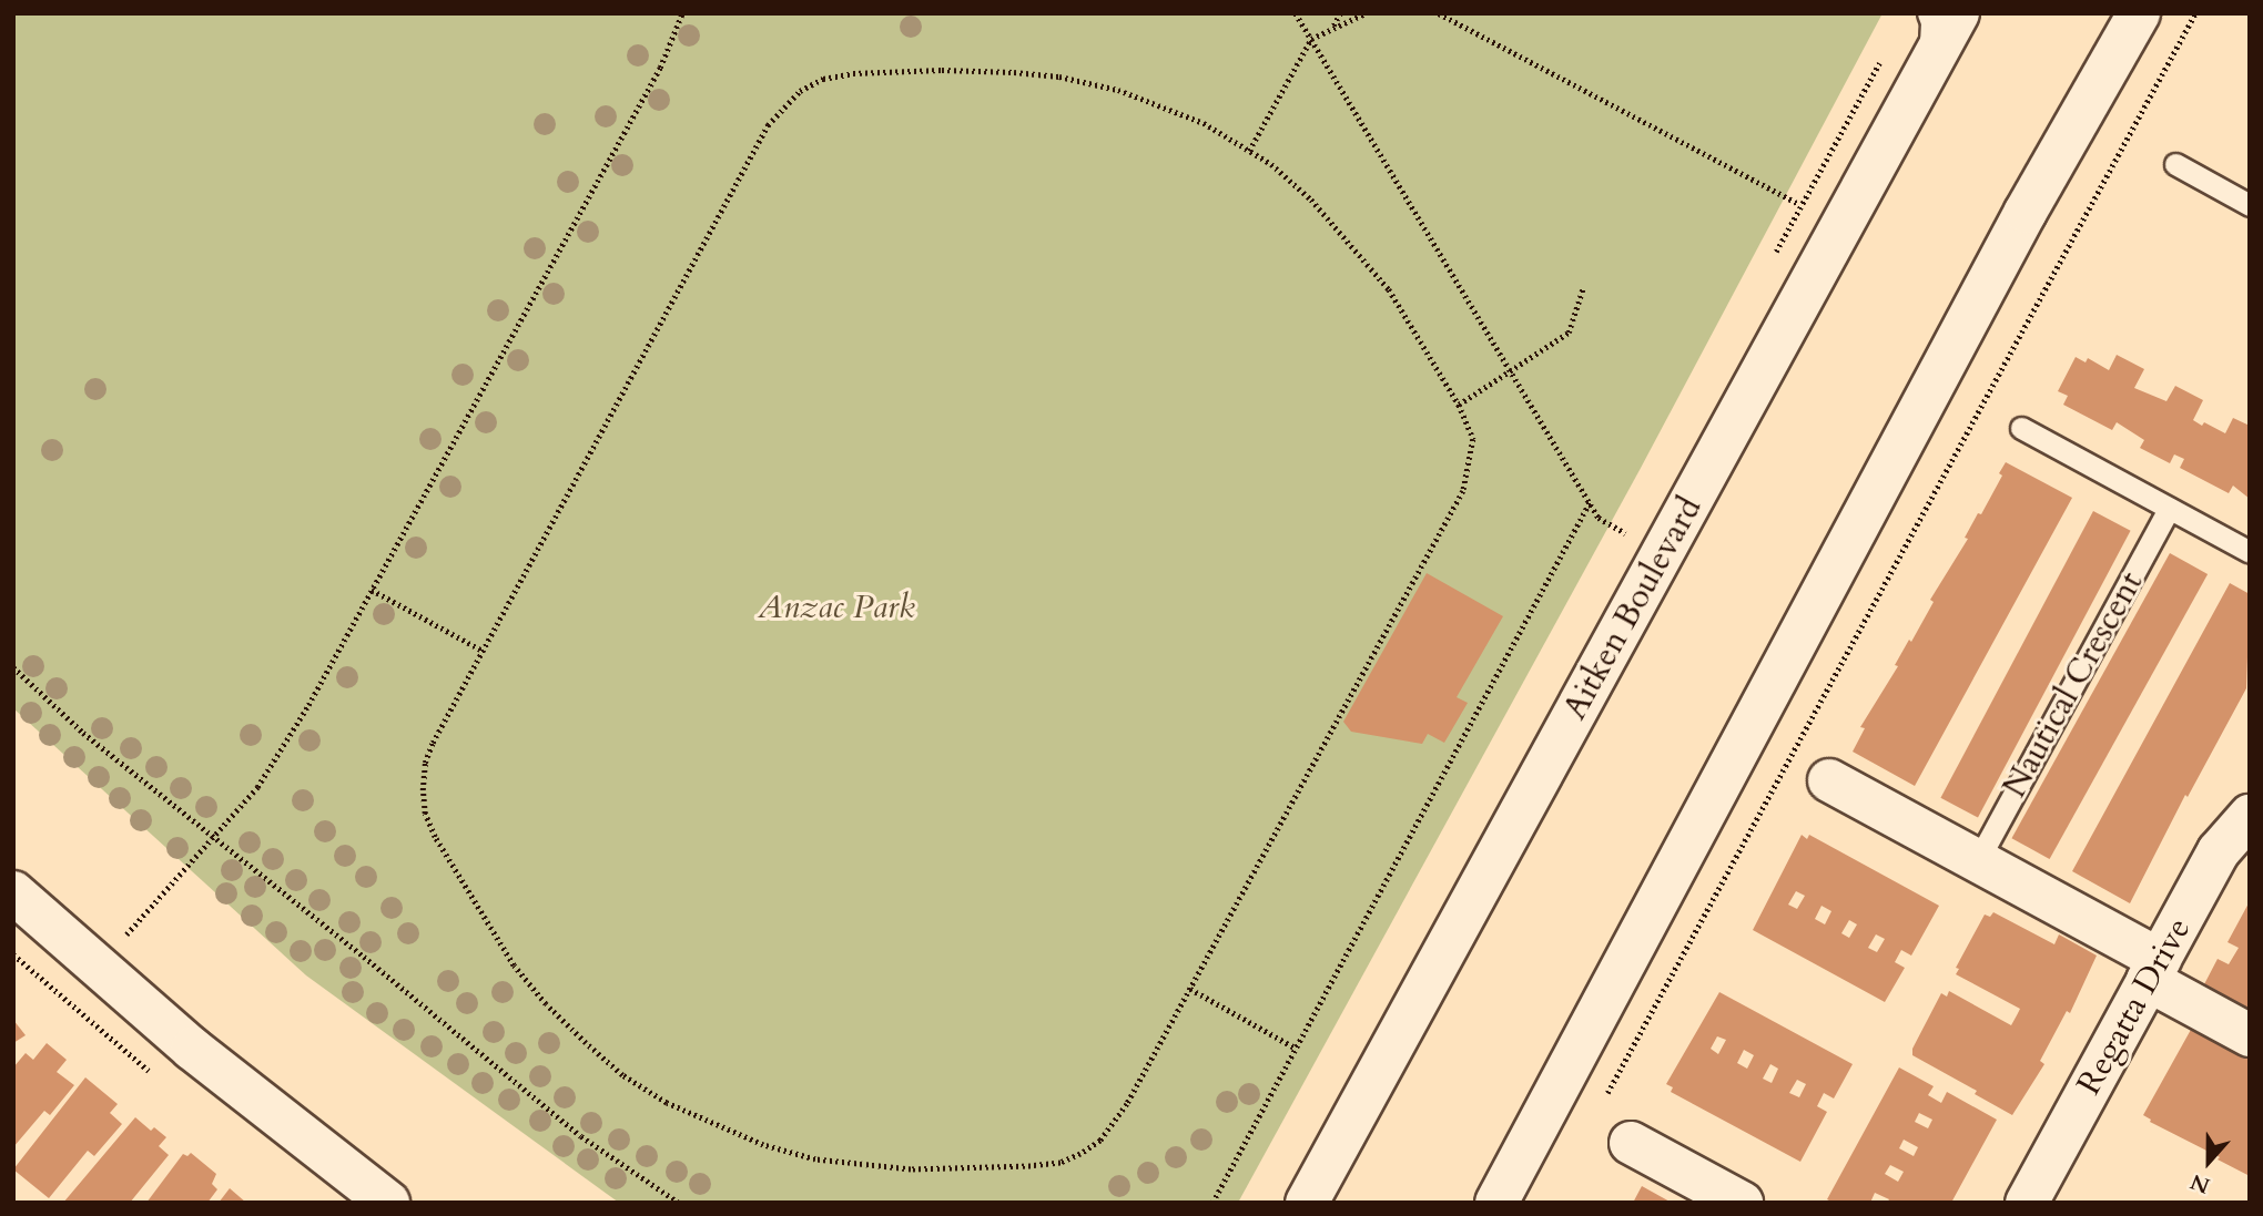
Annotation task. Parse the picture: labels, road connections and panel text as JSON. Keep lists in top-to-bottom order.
{
  "streets": {
    "main road": ["Aitken Boulevard", "Regatta Drive"],
    "lane": ["Nautical Crescent"]
  },
  "parks": ["Anzac Park"],
  "north": "bottom"
}
